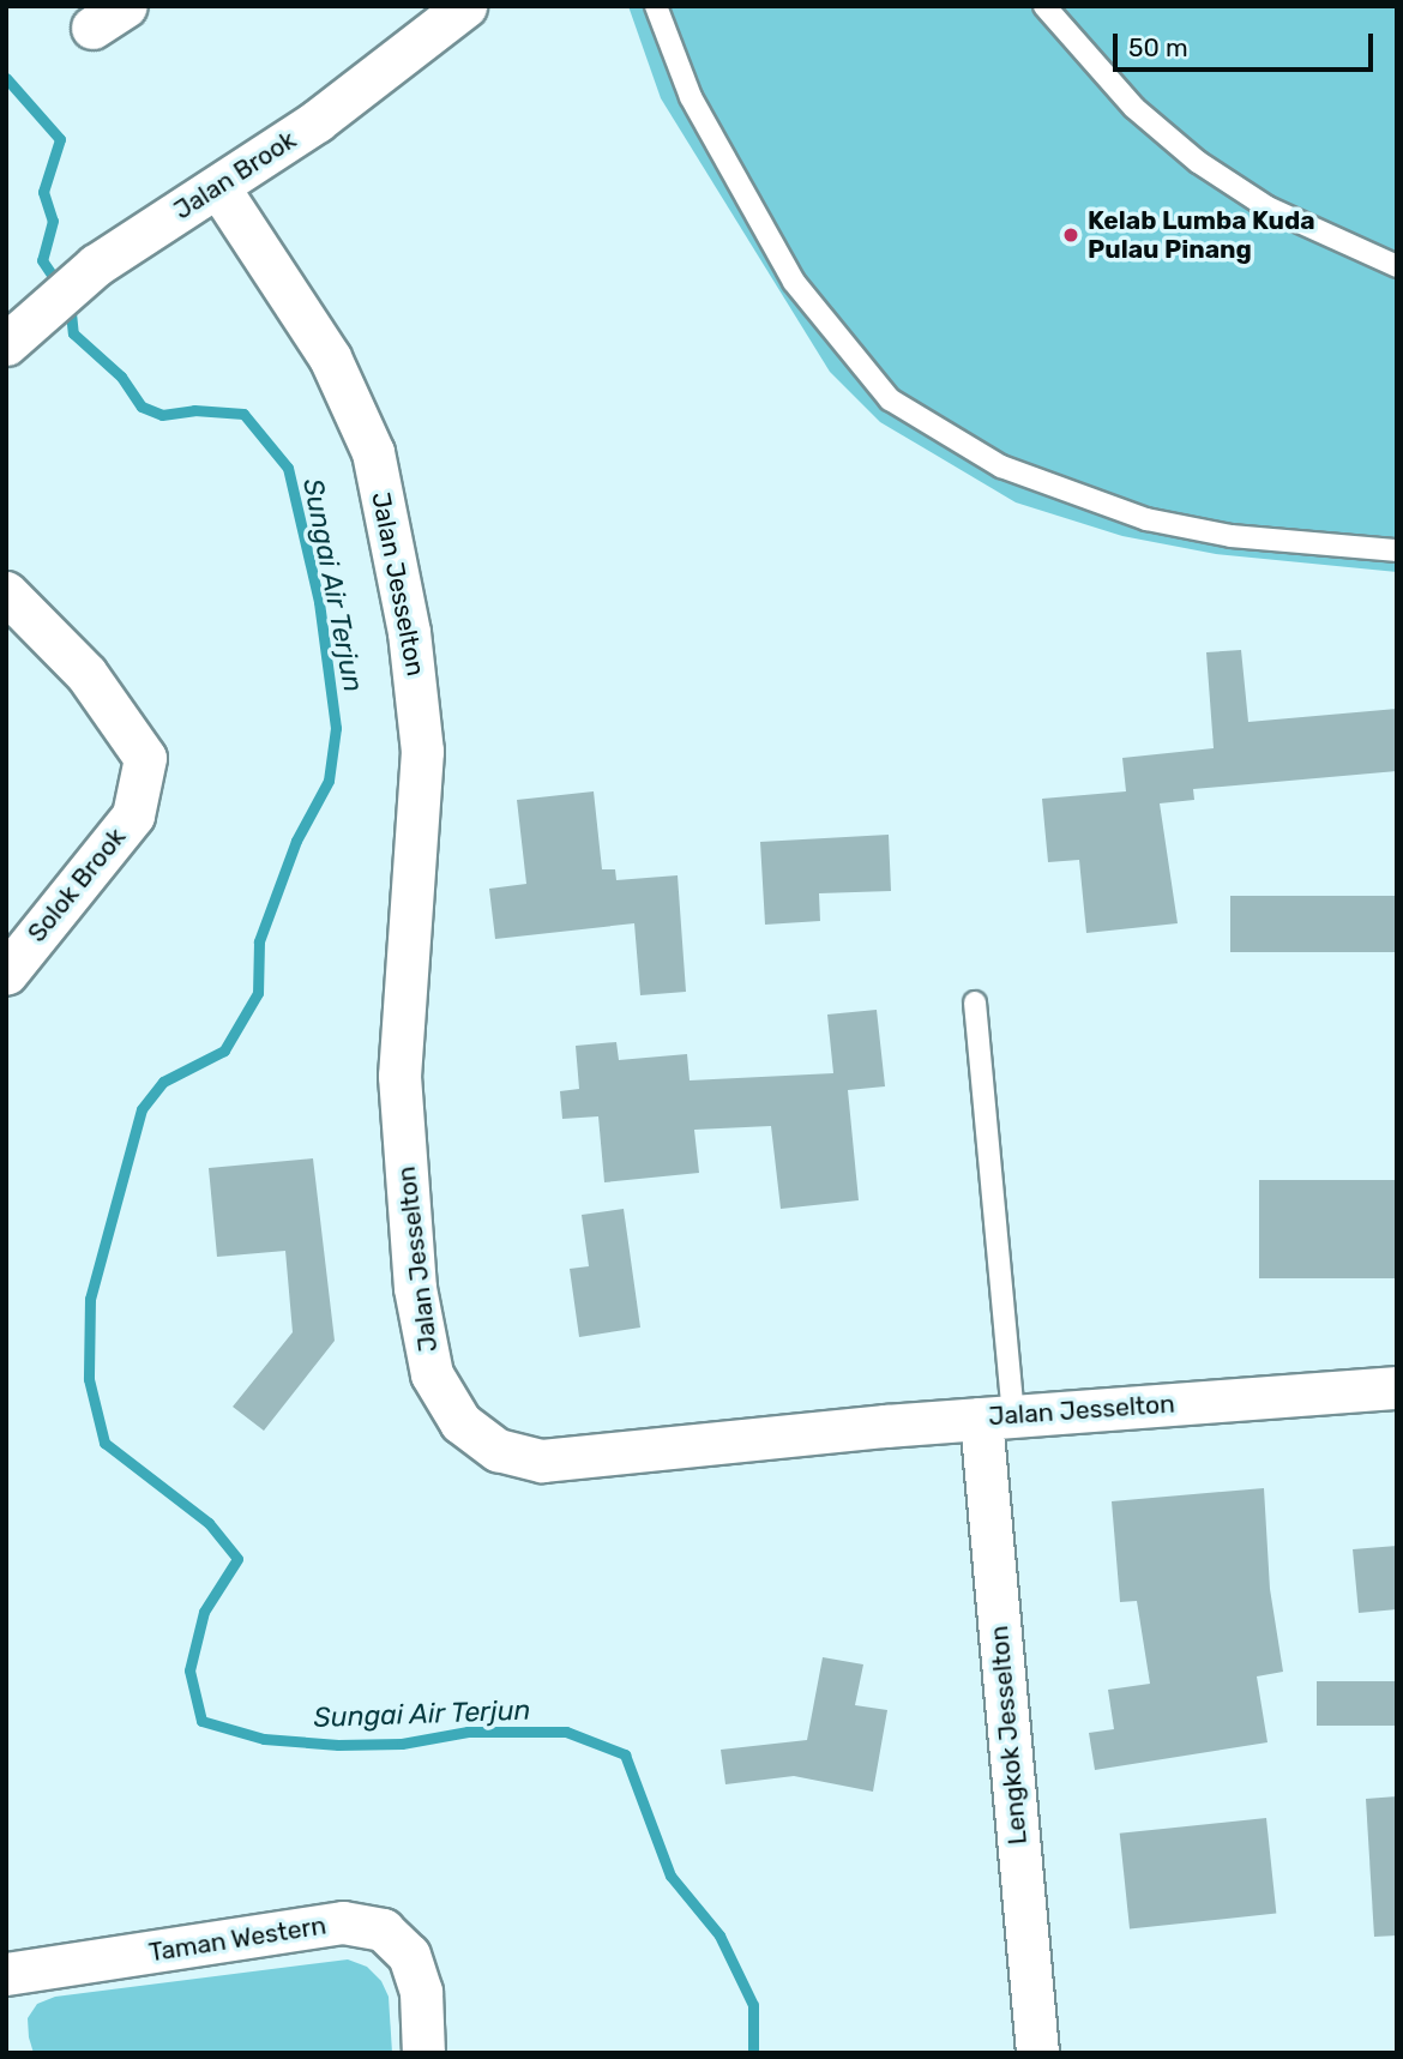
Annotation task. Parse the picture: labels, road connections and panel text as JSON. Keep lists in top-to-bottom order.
{
  "streets": {
    "street": [
      "Jalan Brook",
      "Jalan Jesselton",
      "Solok Brook",
      "Lengkok Jesselton",
      "Taman Western"
    ]
  },
  "crossings": [
    ["Jalan Brook", "Jalan Jesselton"],
    ["Jalan Jesselton", "Lengkok Jesselton"]
  ],
  "water": ["Sungai Air Terjun"],
  "places": ["Kelab Lumba Kuda Pulau Pinang"],
  "scale_bar": "50 m"
}
